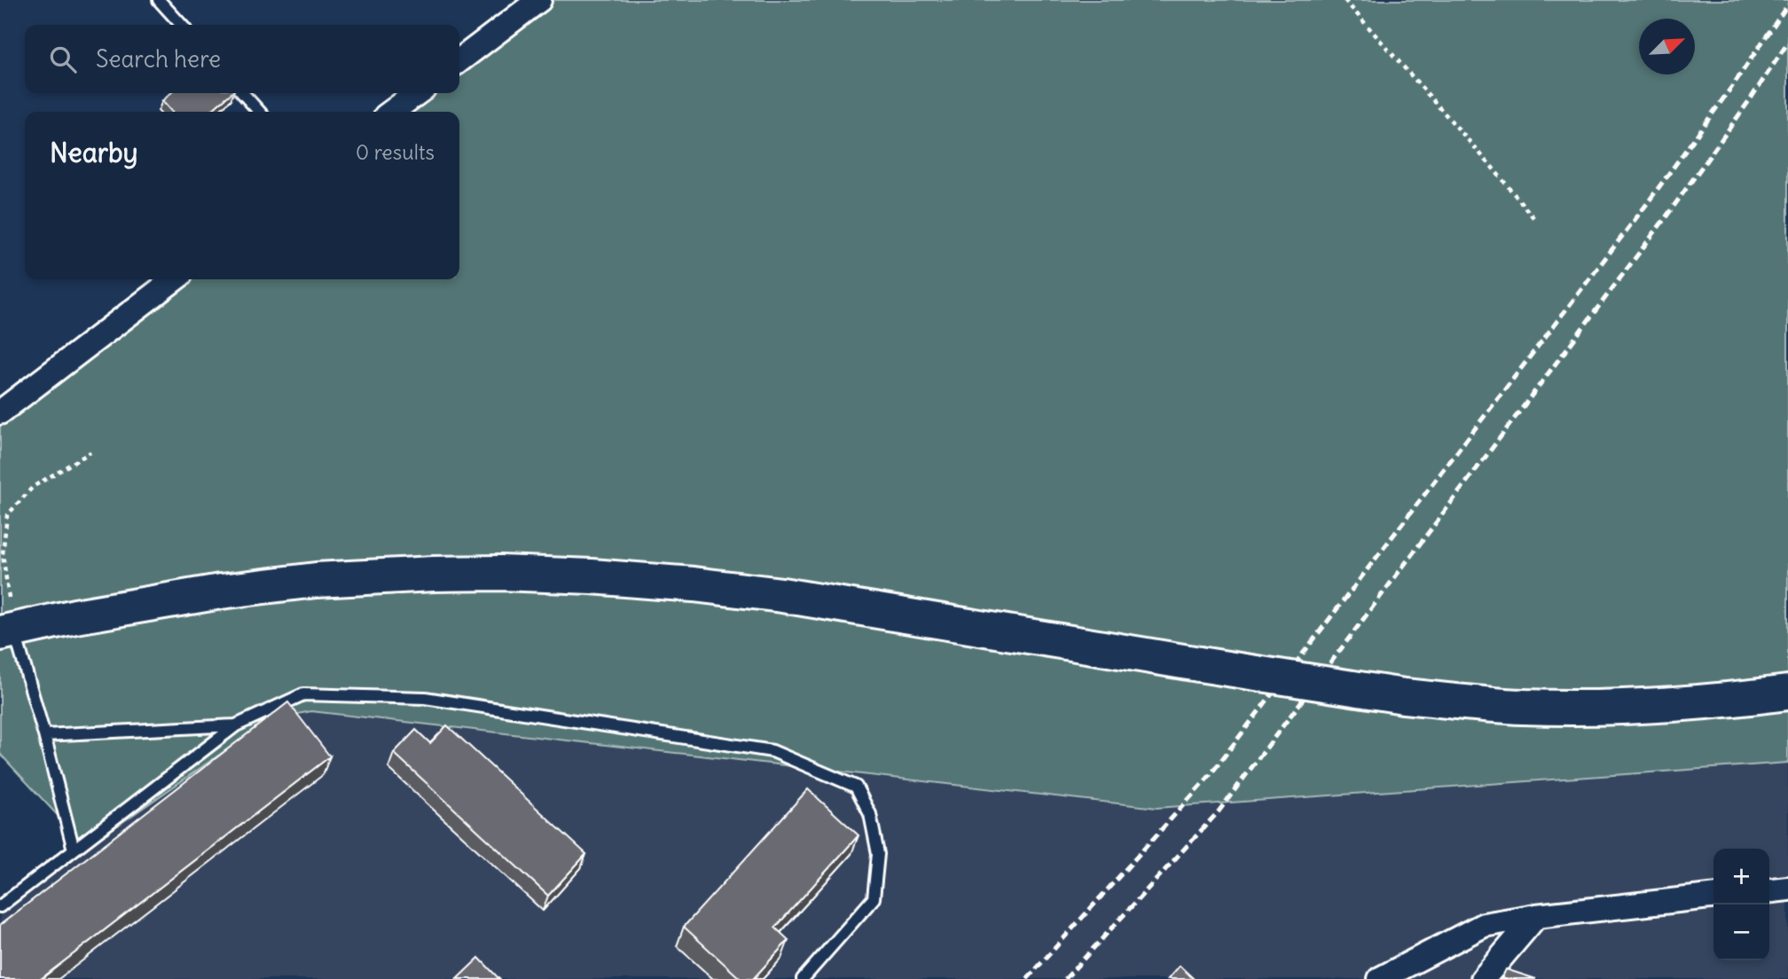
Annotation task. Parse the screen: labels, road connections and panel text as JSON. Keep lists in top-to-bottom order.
{
  "north": "top right",
  "page": {
    "search": "Search here",
    "heading": ["Nearby", "0 results"],
    "map_buttons": ["+", "−"]
  }
}
